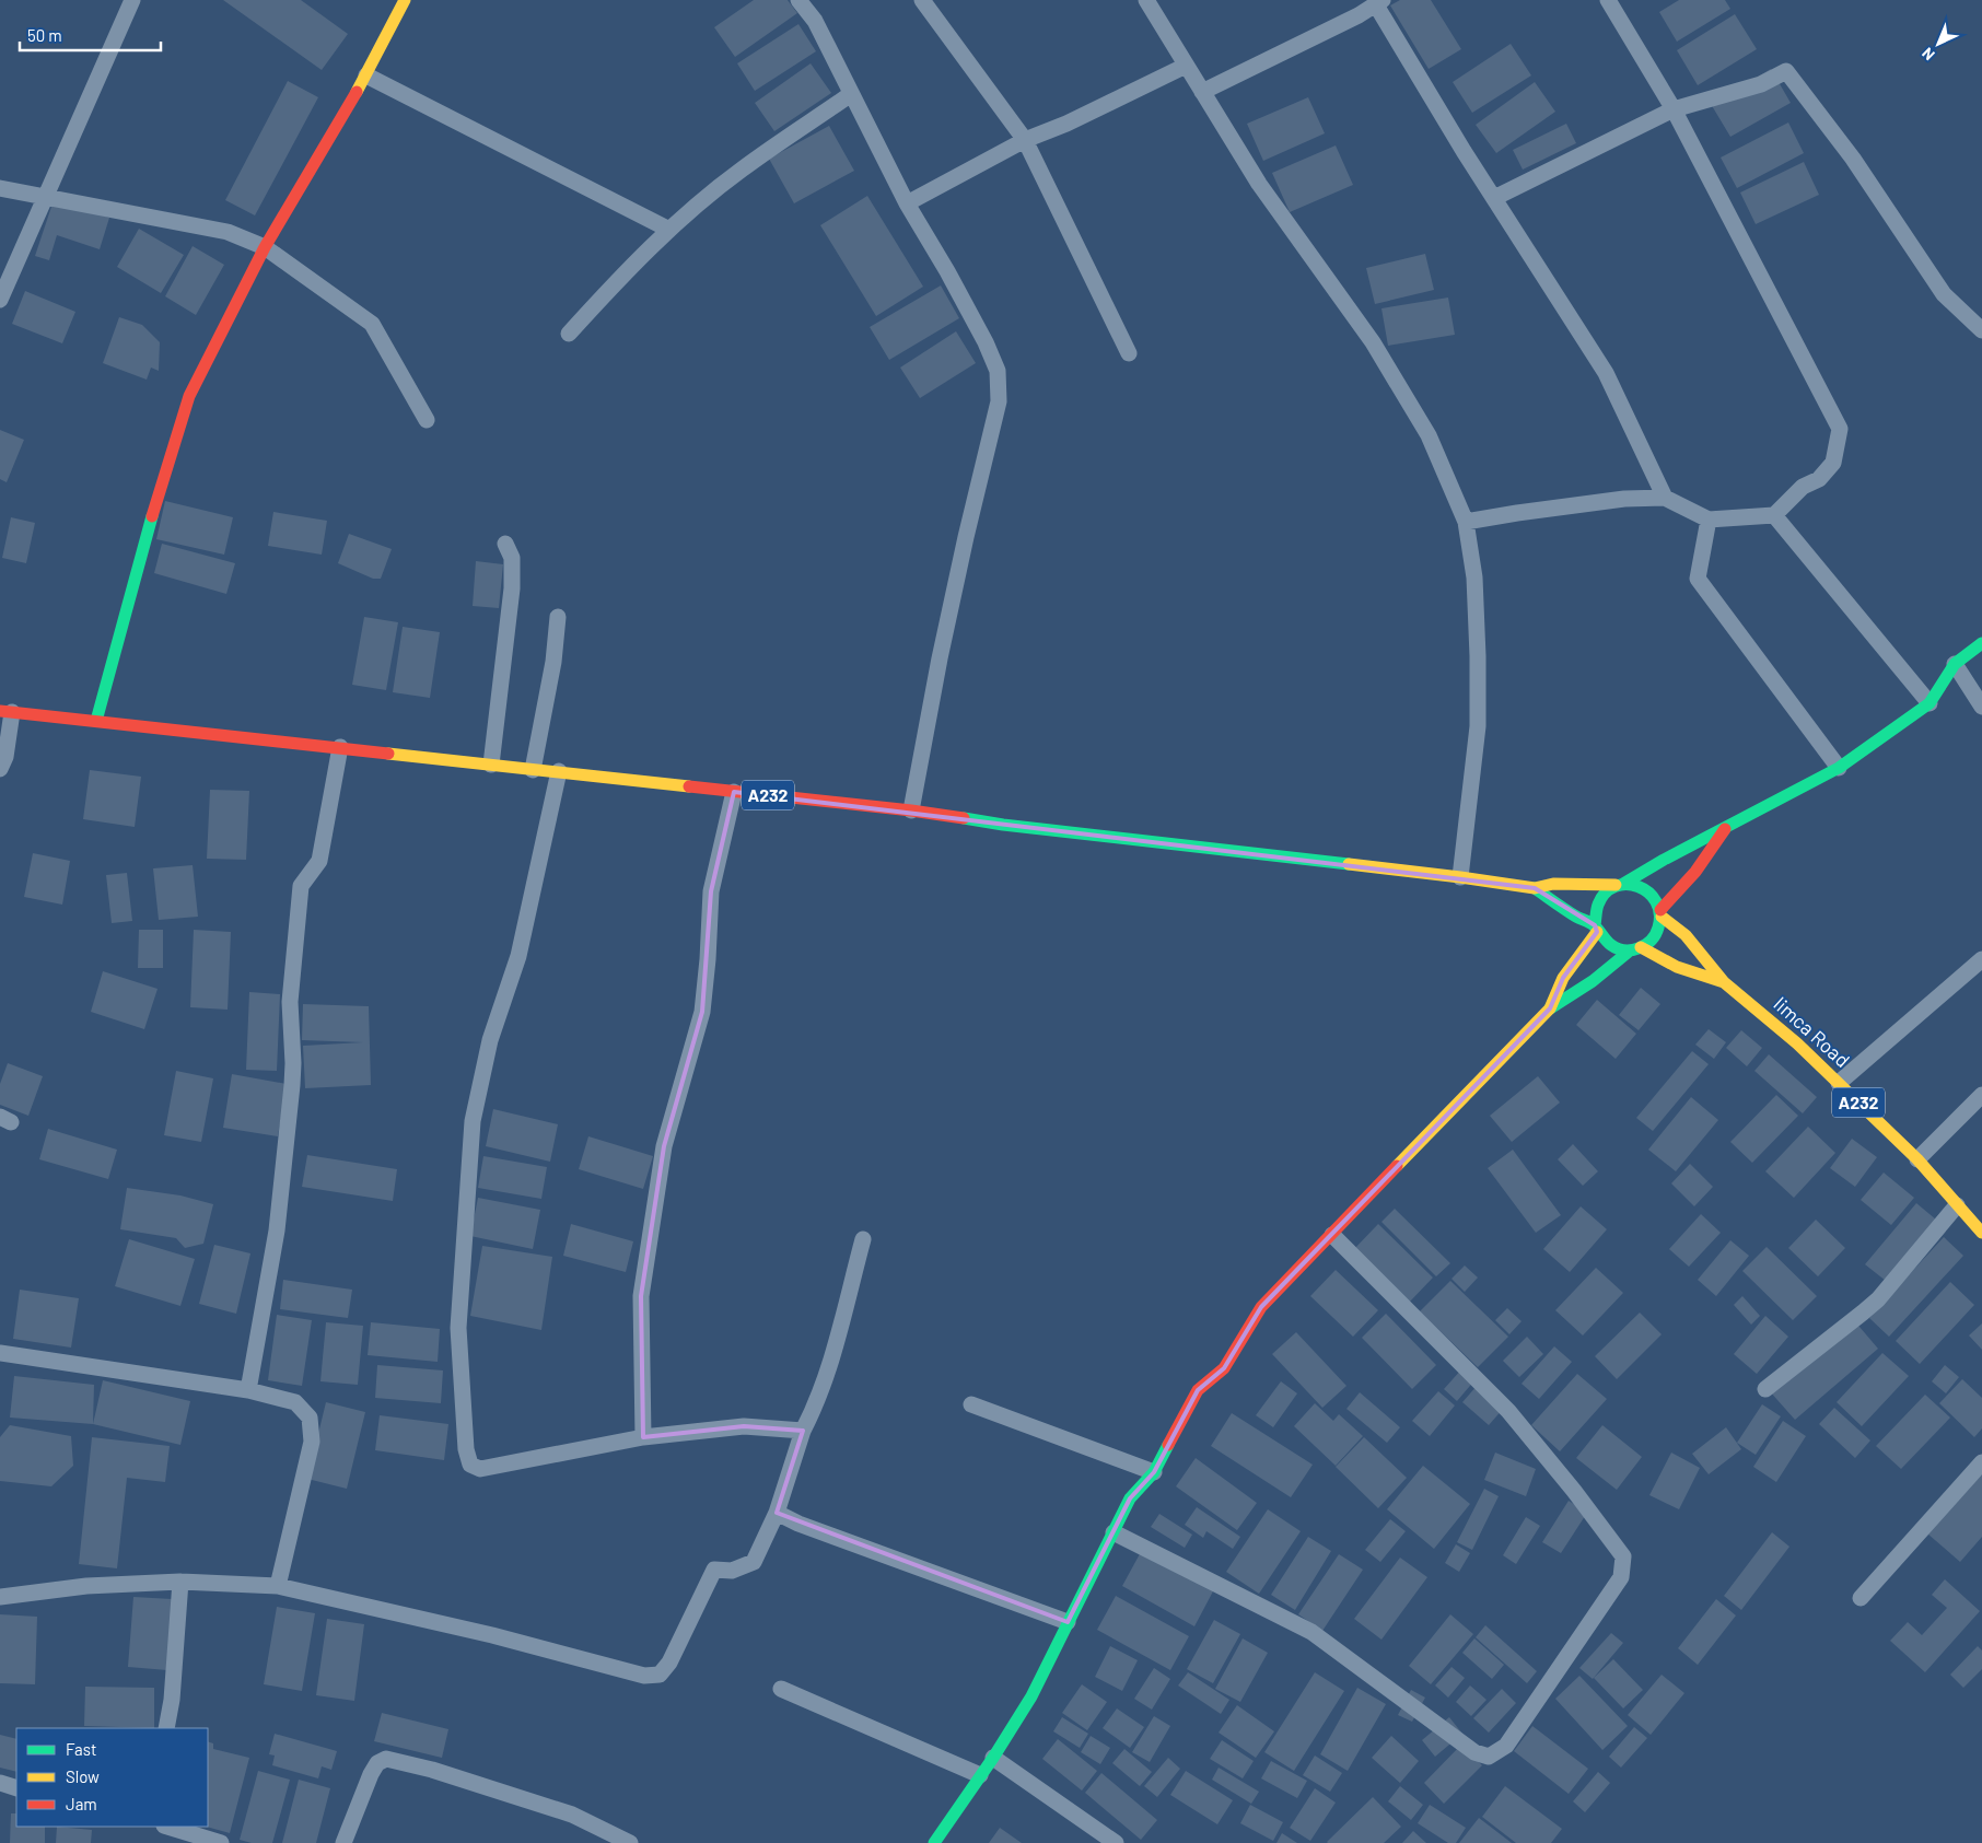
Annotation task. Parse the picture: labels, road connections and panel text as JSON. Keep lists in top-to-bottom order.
{
  "streets": {
    "main road": ["A232", "limca Road"]
  },
  "crossings": [
    ["A232", "limca Road"]
  ],
  "legend": ["Fast", "Slow", "Jam"],
  "scale_bar": "50 m",
  "north": "bottom left"
}
